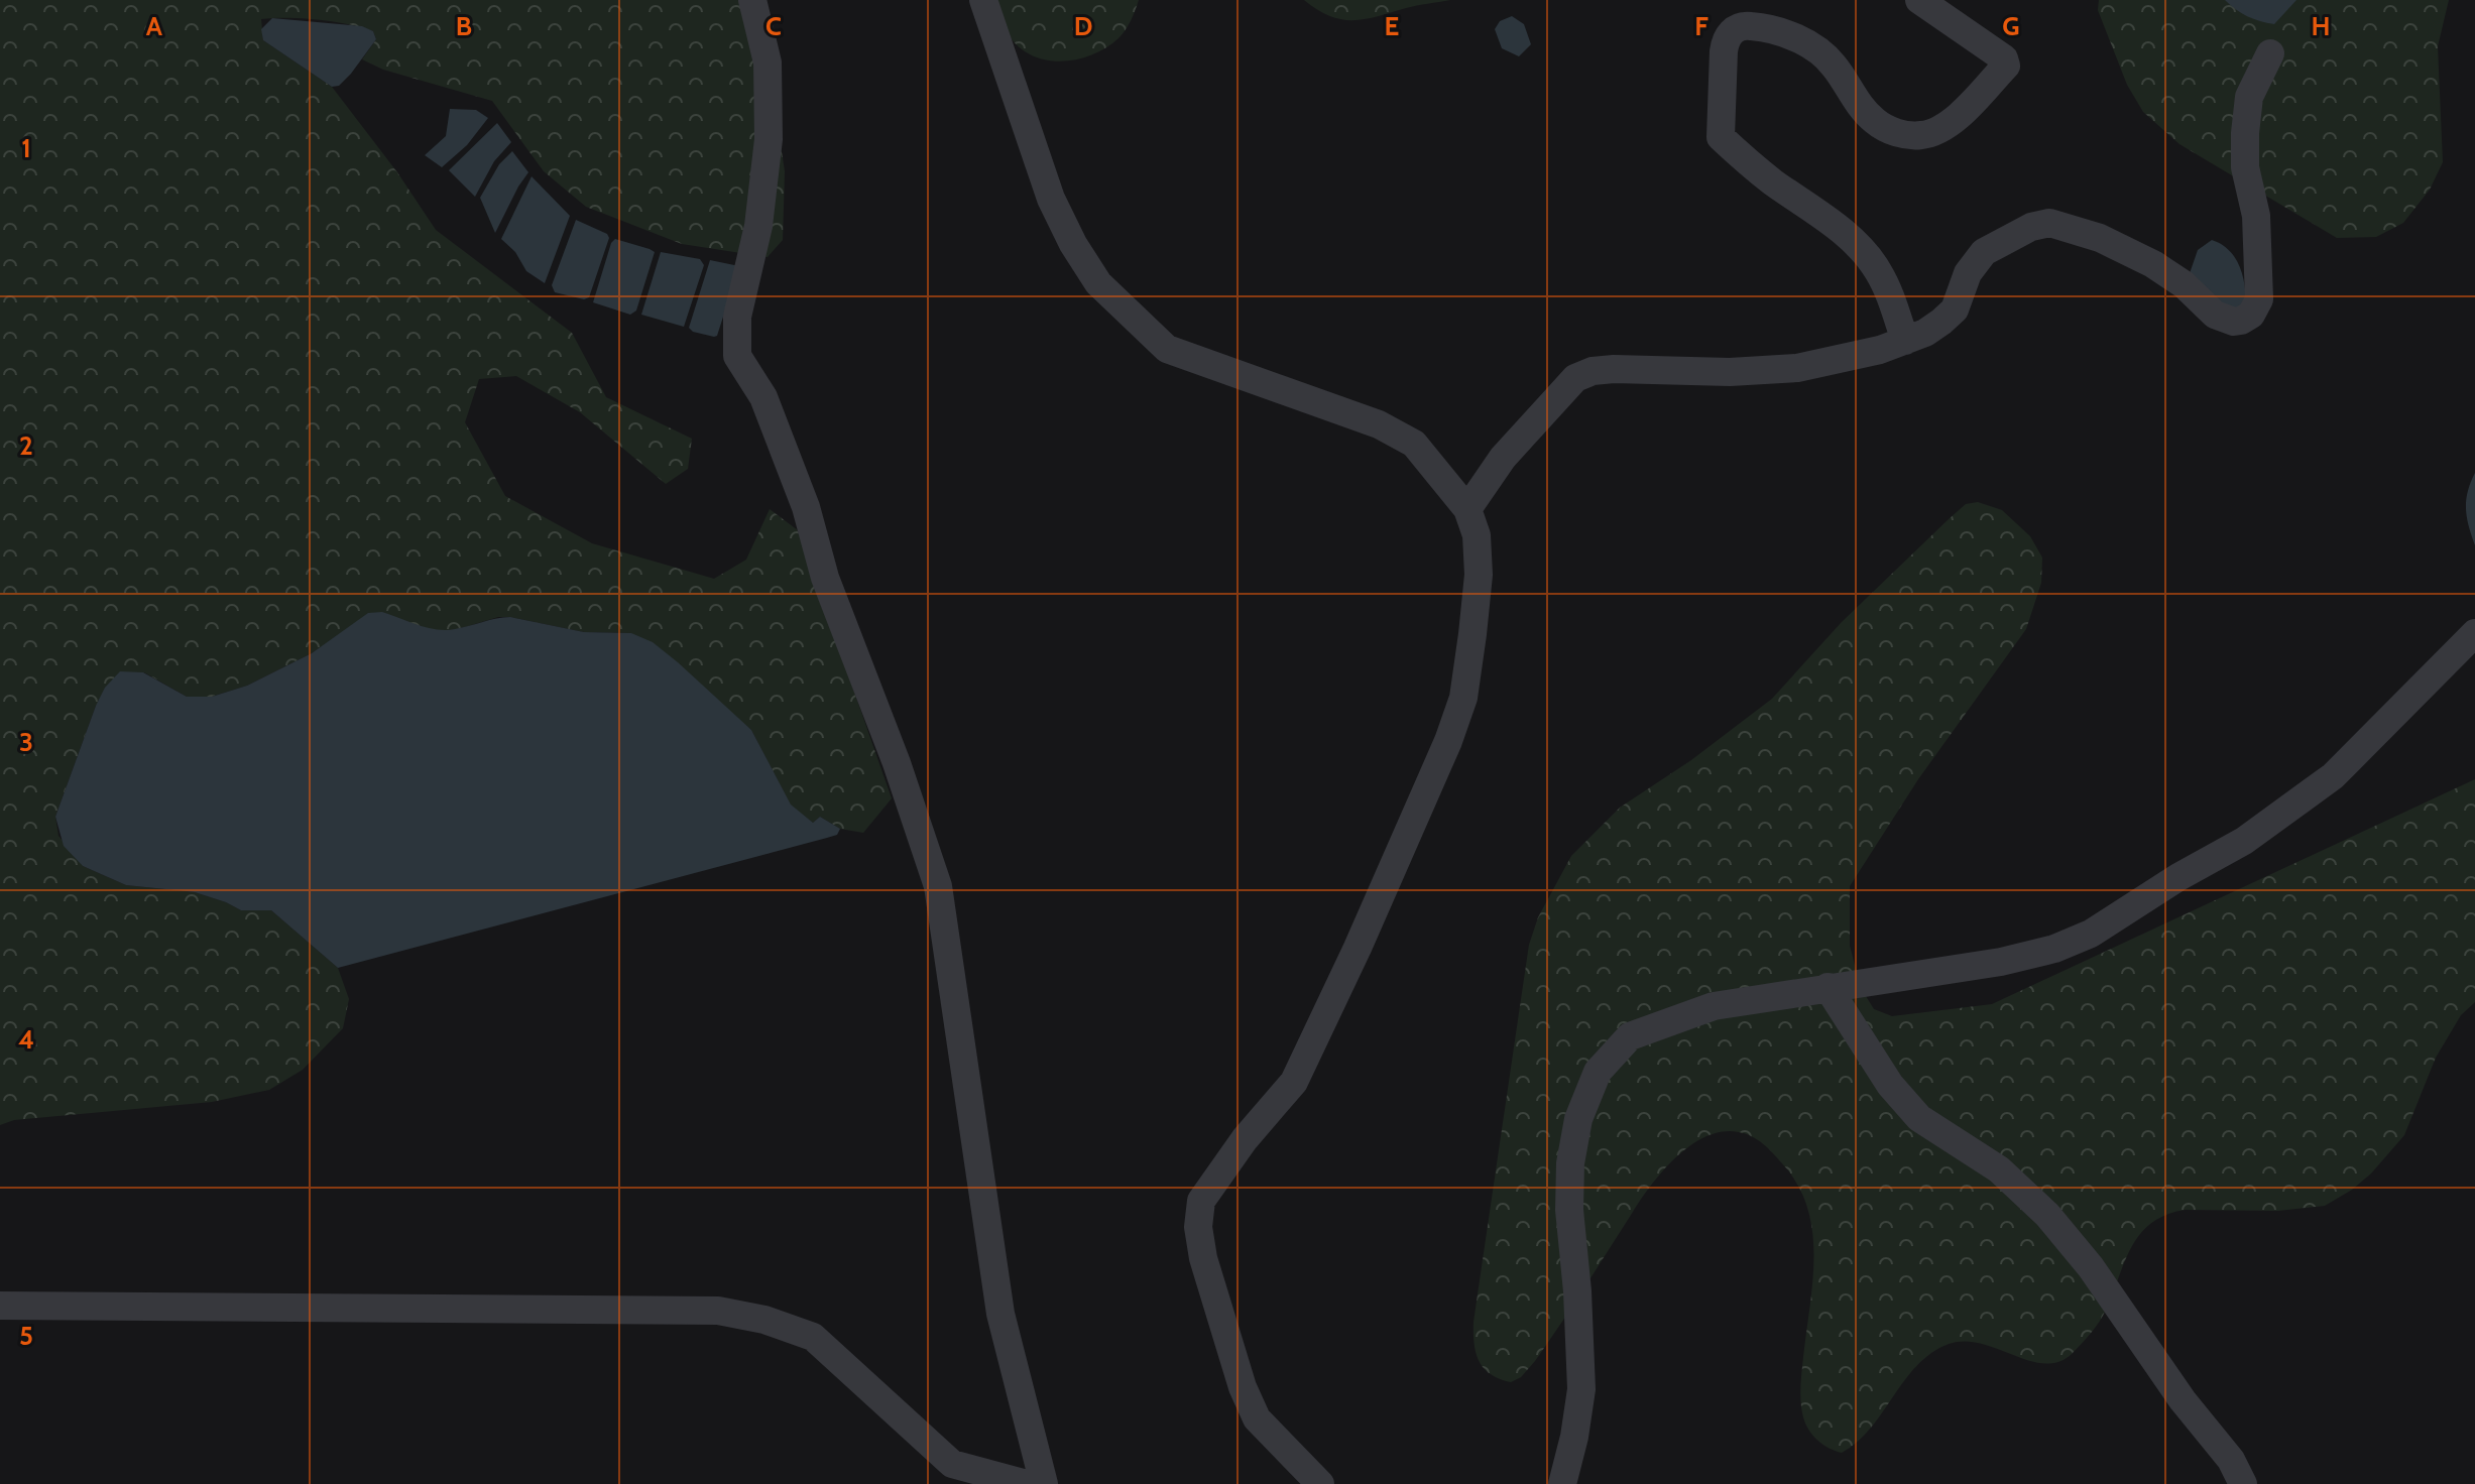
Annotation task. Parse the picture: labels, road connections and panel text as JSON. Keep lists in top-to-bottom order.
{
  "grid": {
    "columns": [
      "A",
      "B",
      "C",
      "D",
      "E",
      "F",
      "G",
      "H"
    ],
    "rows": [
      "1",
      "2",
      "3",
      "4",
      "5"
    ]
  }
}
